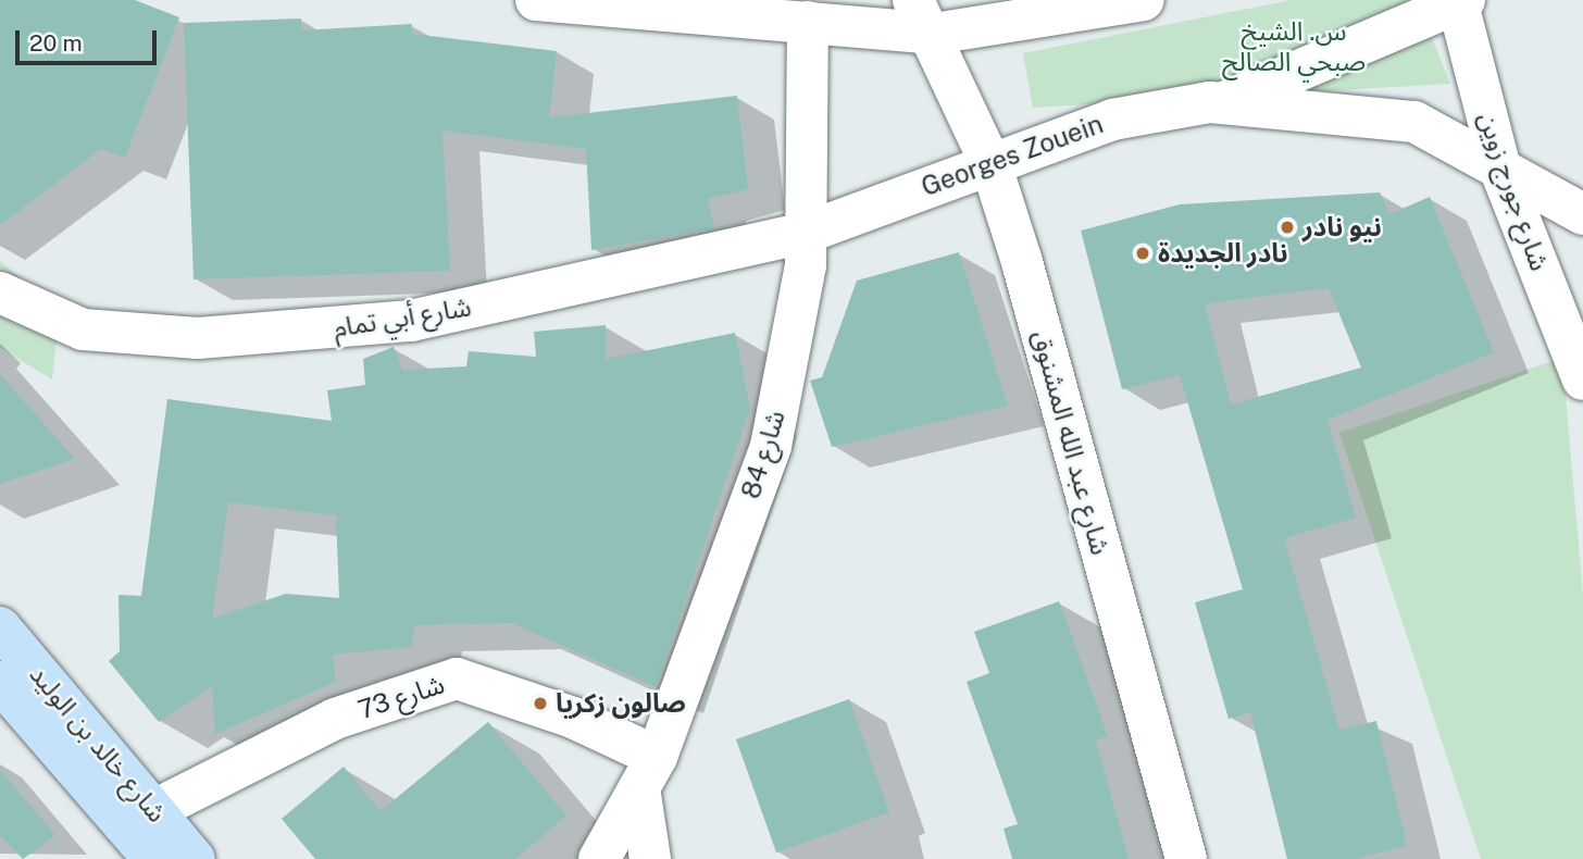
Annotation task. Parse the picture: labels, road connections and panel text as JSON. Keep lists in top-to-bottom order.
{
  "streets": {
    "main road": ["شارع خالد بن الوليد"],
    "street": [
      "Georges Zouein",
      "شارع جورج زوين",
      "شارع أبي تمام",
      "شارع عبد الله المشنوق",
      "شارع 84",
      "شارع 73"
    ]
  },
  "crossings": [
    ["Georges Zouein", "شارع جورج زوين"],
    ["Georges Zouein", "شارع أبي تمام"],
    ["Georges Zouein", "شارع عبد الله المشنوق"],
    ["Georges Zouein", "شارع 84"],
    ["شارع أبي تمام", "شارع 84"],
    ["شارع 84", "شارع 73"],
    ["شارع 73", "شارع خالد بن الوليد"]
  ],
  "parks": ["س. الشيخ صبحي الصالح"],
  "places": ["نيو نادر", "نادر الجديدة", "صالون زكريا"],
  "scale_bar": "20 m"
}
